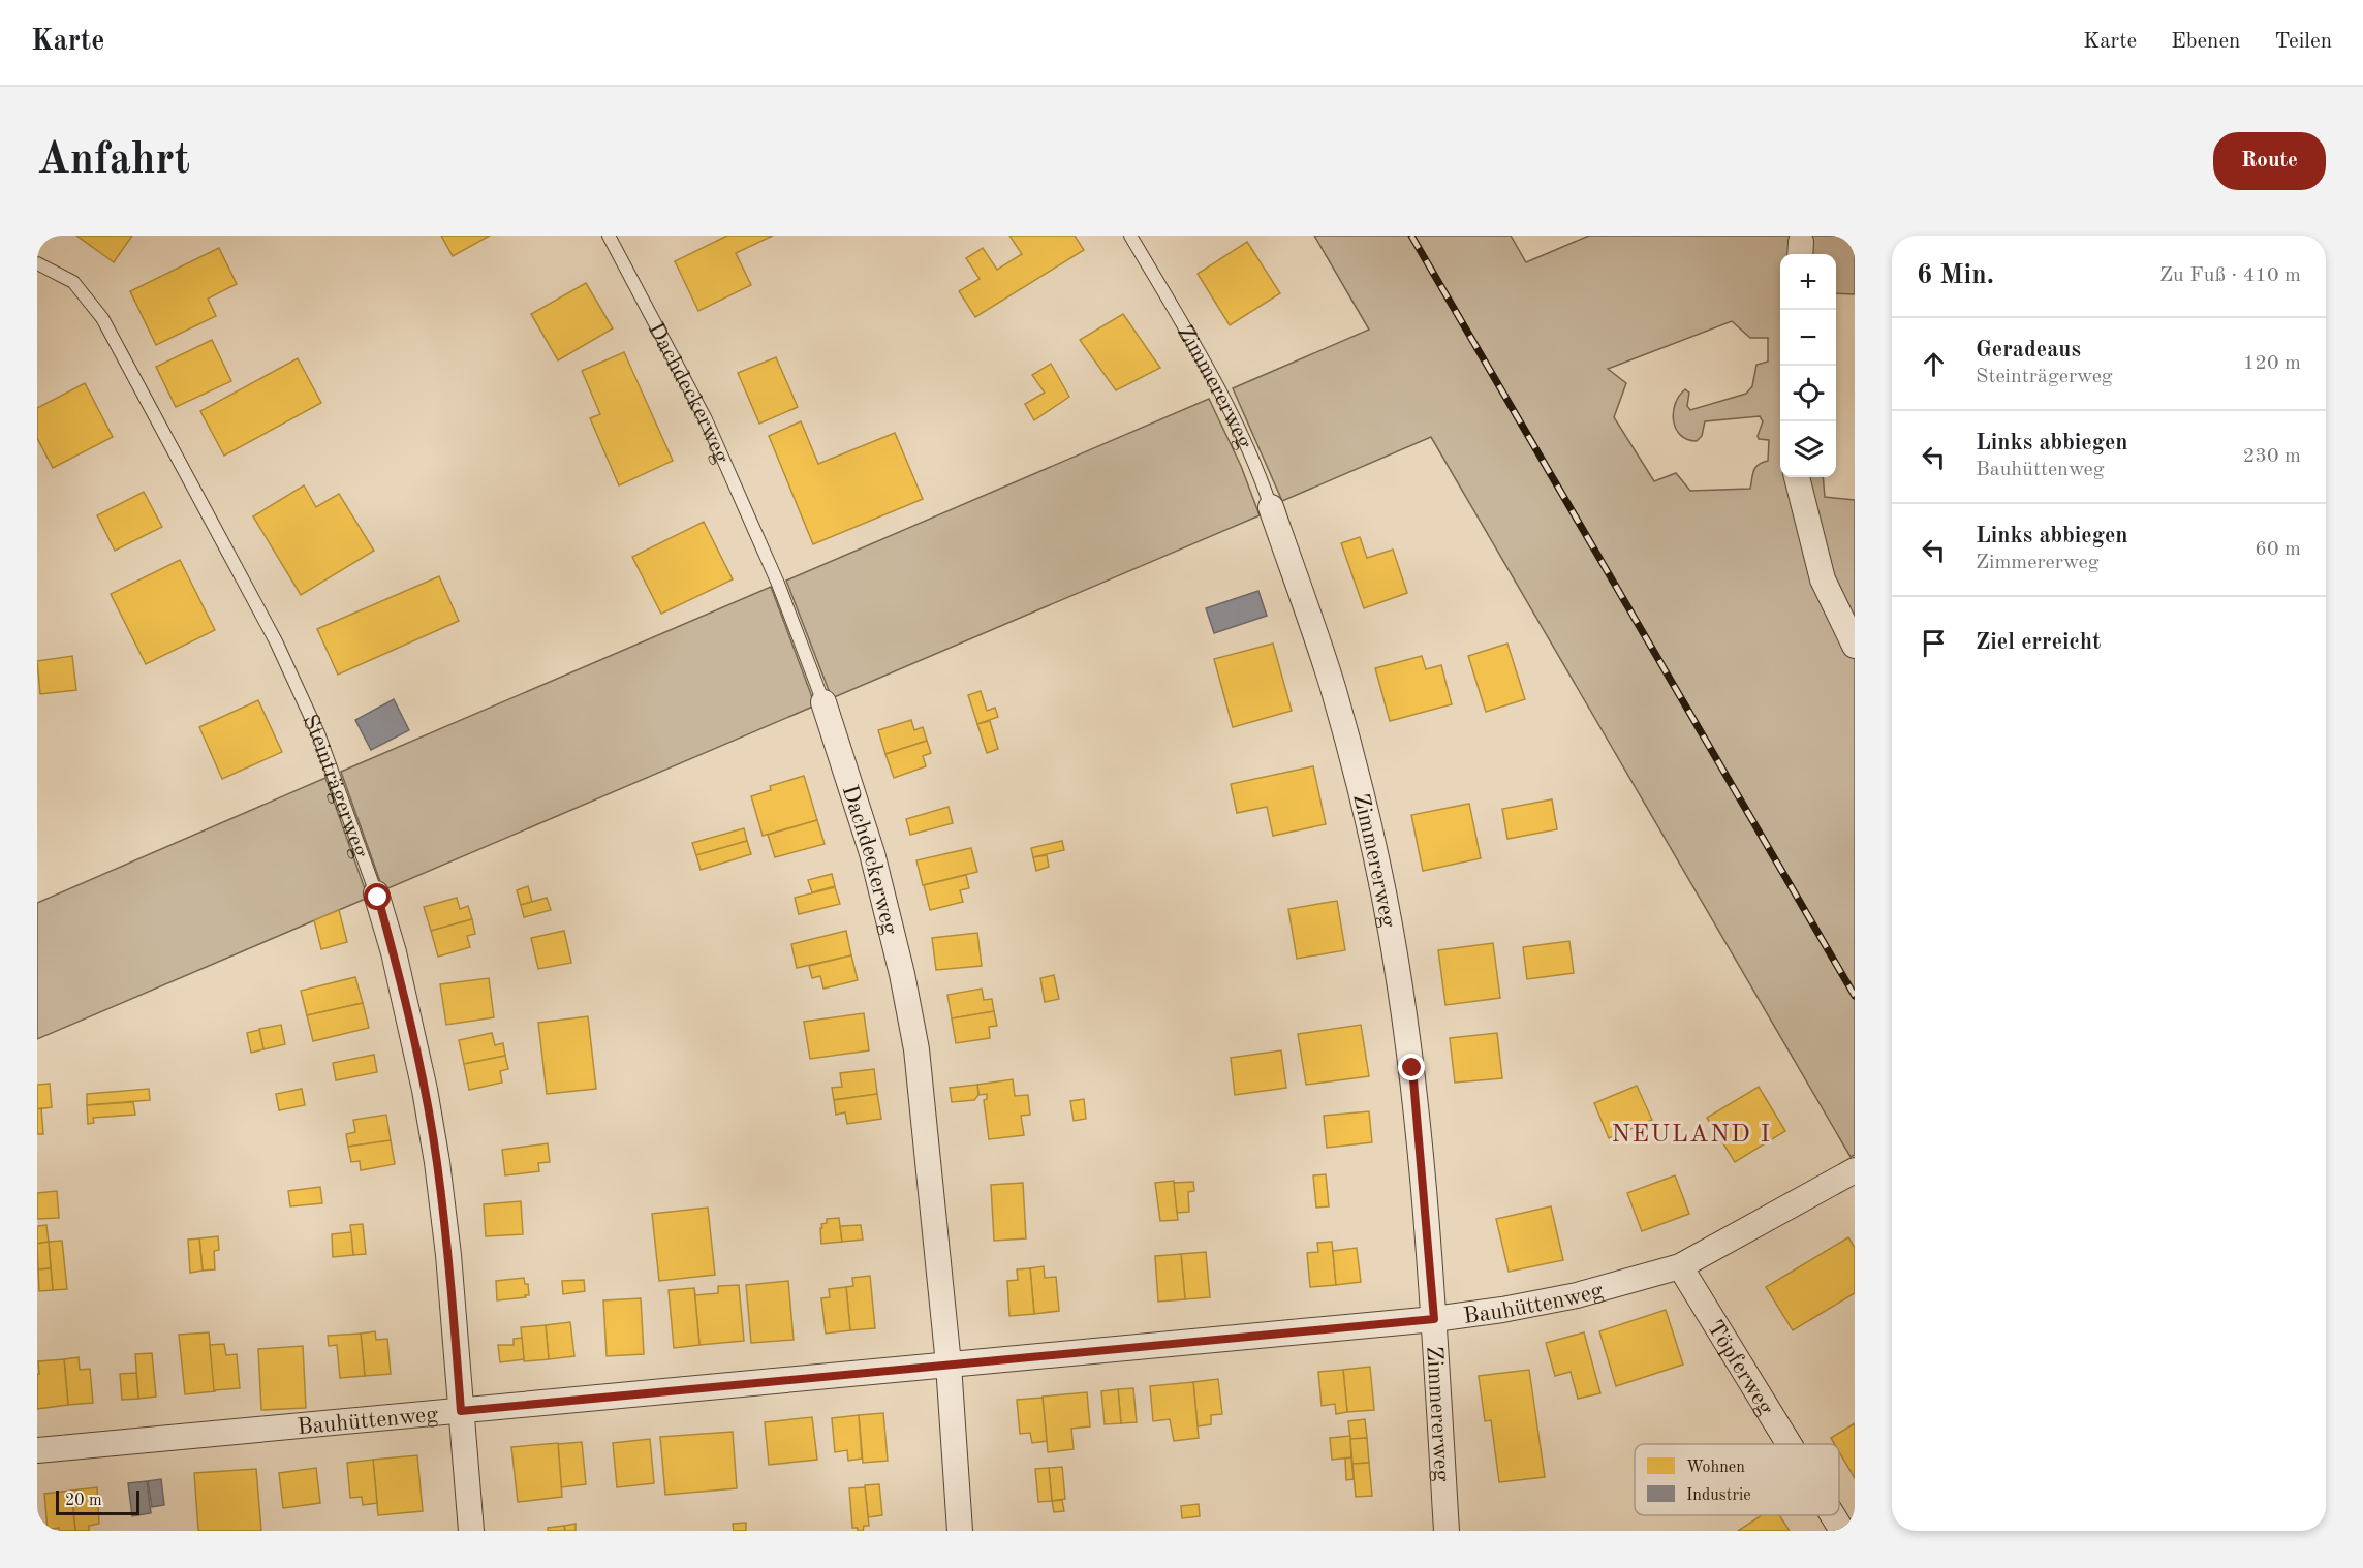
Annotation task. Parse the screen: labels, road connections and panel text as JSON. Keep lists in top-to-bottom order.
{
  "streets": {
    "street": [
      "Zimmererweg",
      "Dachdeckerweg",
      "Steinträgerweg",
      "Bauhüttenweg",
      "Töpferweg"
    ]
  },
  "crossings": [
    ["Zimmererweg", "Bauhüttenweg"],
    ["Dachdeckerweg", "Bauhüttenweg"],
    ["Steinträgerweg", "Bauhüttenweg"],
    ["Bauhüttenweg", "Töpferweg"]
  ],
  "districts": ["NEULAND I"],
  "legend": ["Wohnen", "Industrie"],
  "scale_bar": "20 m",
  "page": {
    "header": "Karte",
    "nav": ["Karte", "Ebenen", "Teilen"],
    "buttons": "Route",
    "title": "Anfahrt",
    "heading": ["6 Min.", "Zu Fuß · 410 m"],
    "map_buttons": ["+", "−"],
    "list": [
      ["Geradeaus", "Steinträgerweg", "120 m"],
      ["Links abbiegen", "Bauhüttenweg", "230 m"],
      ["Links abbiegen", "Zimmererweg", "60 m"],
      "Ziel erreicht"
    ],
    "scale": "20 m"
  }
}
